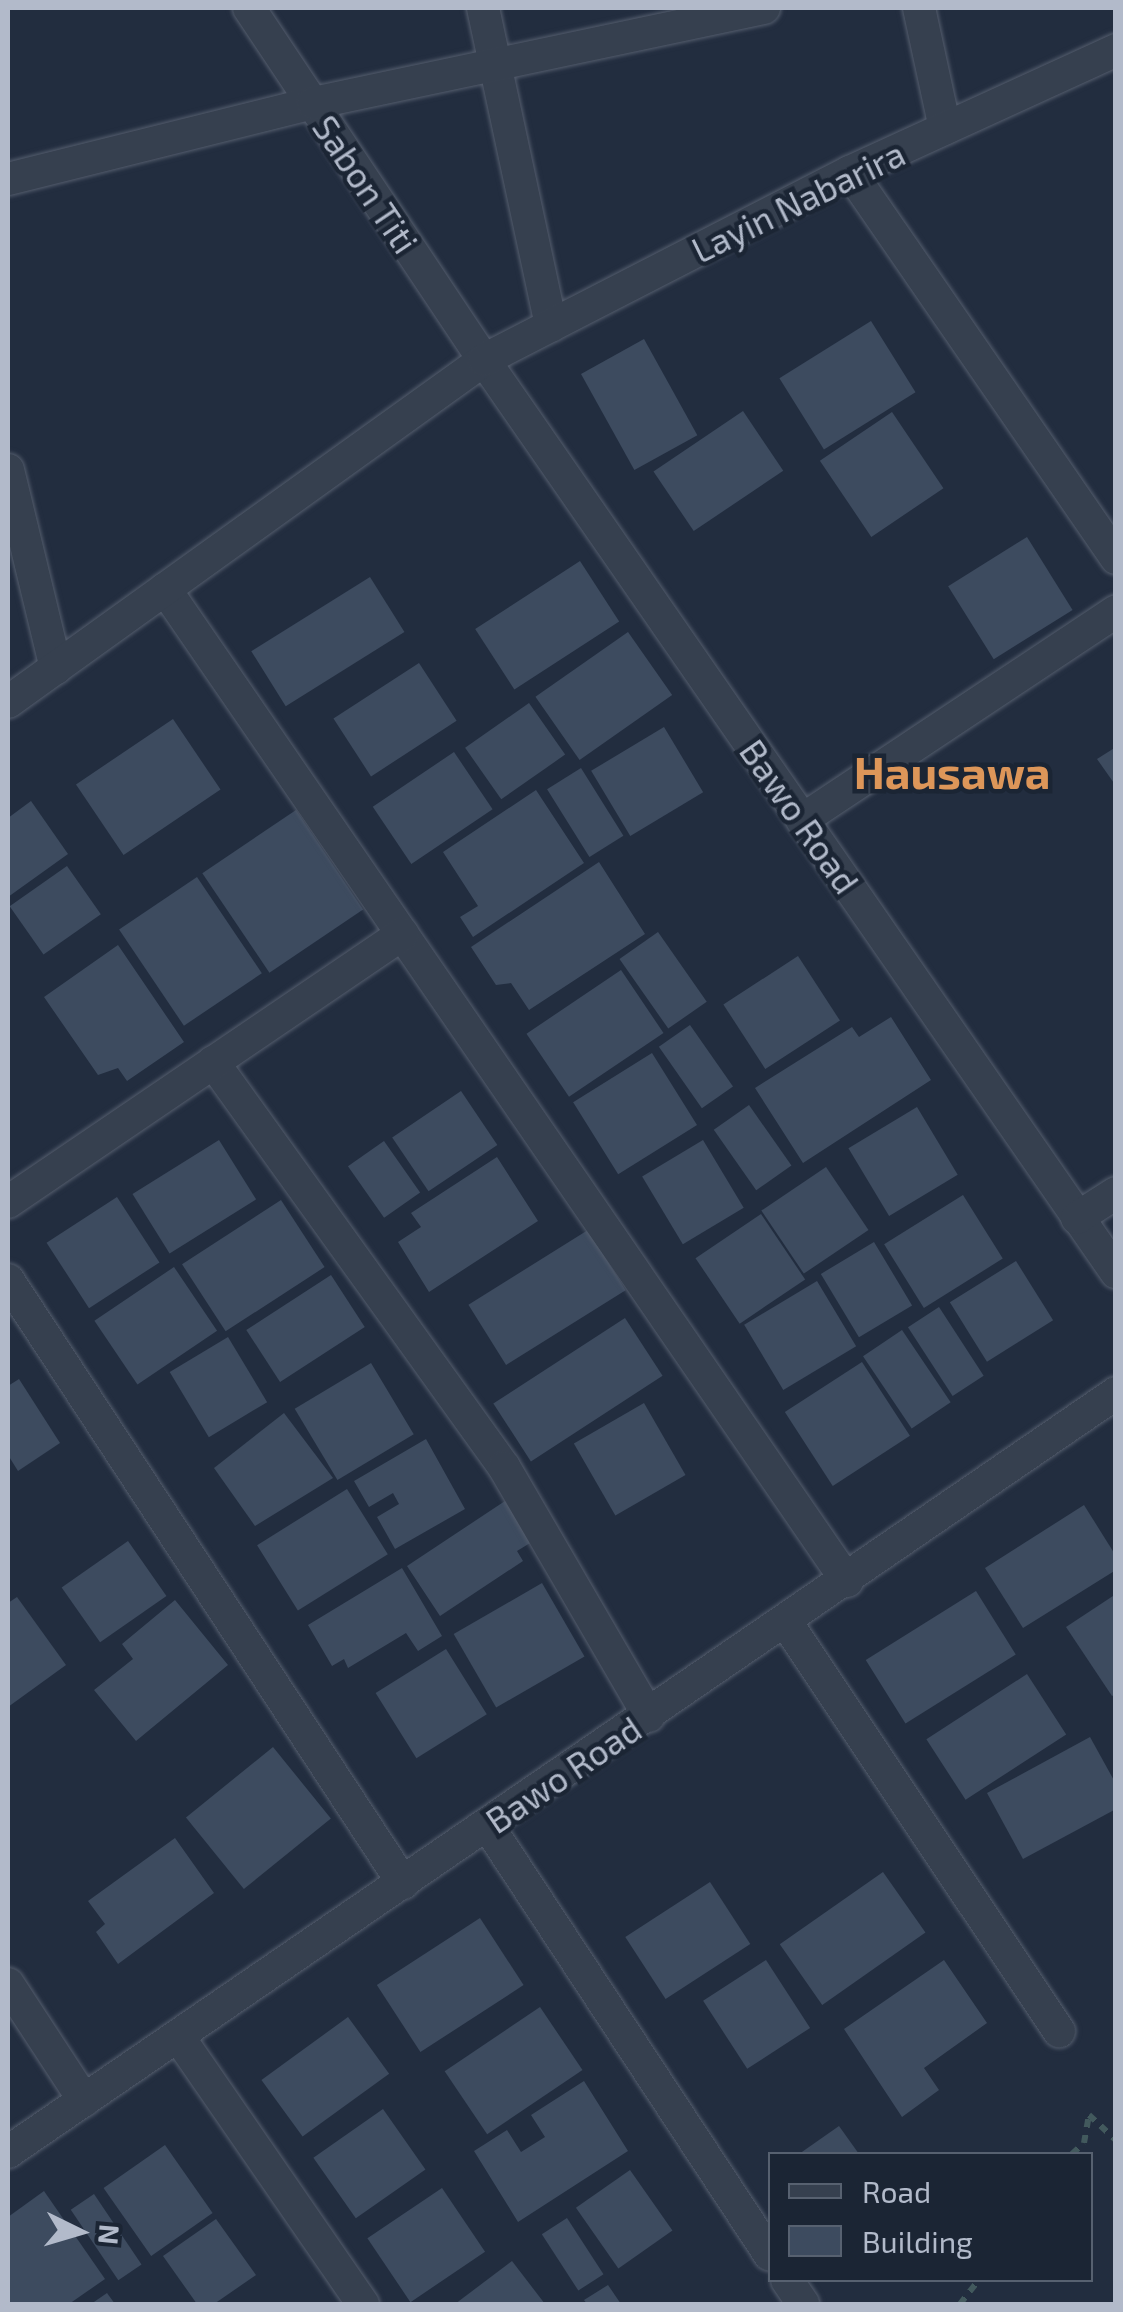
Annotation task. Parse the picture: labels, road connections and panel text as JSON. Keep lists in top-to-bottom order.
{
  "streets": {
    "street": ["Sabon Titi", "Layin Nabarira", "Bawo Road"]
  },
  "crossings": [
    ["Sabon Titi", "Layin Nabarira"],
    ["Sabon Titi", "Bawo Road"],
    ["Layin Nabarira", "Bawo Road"]
  ],
  "districts": ["Hausawa"],
  "legend": ["Road", "Building"],
  "north": "right"
}
